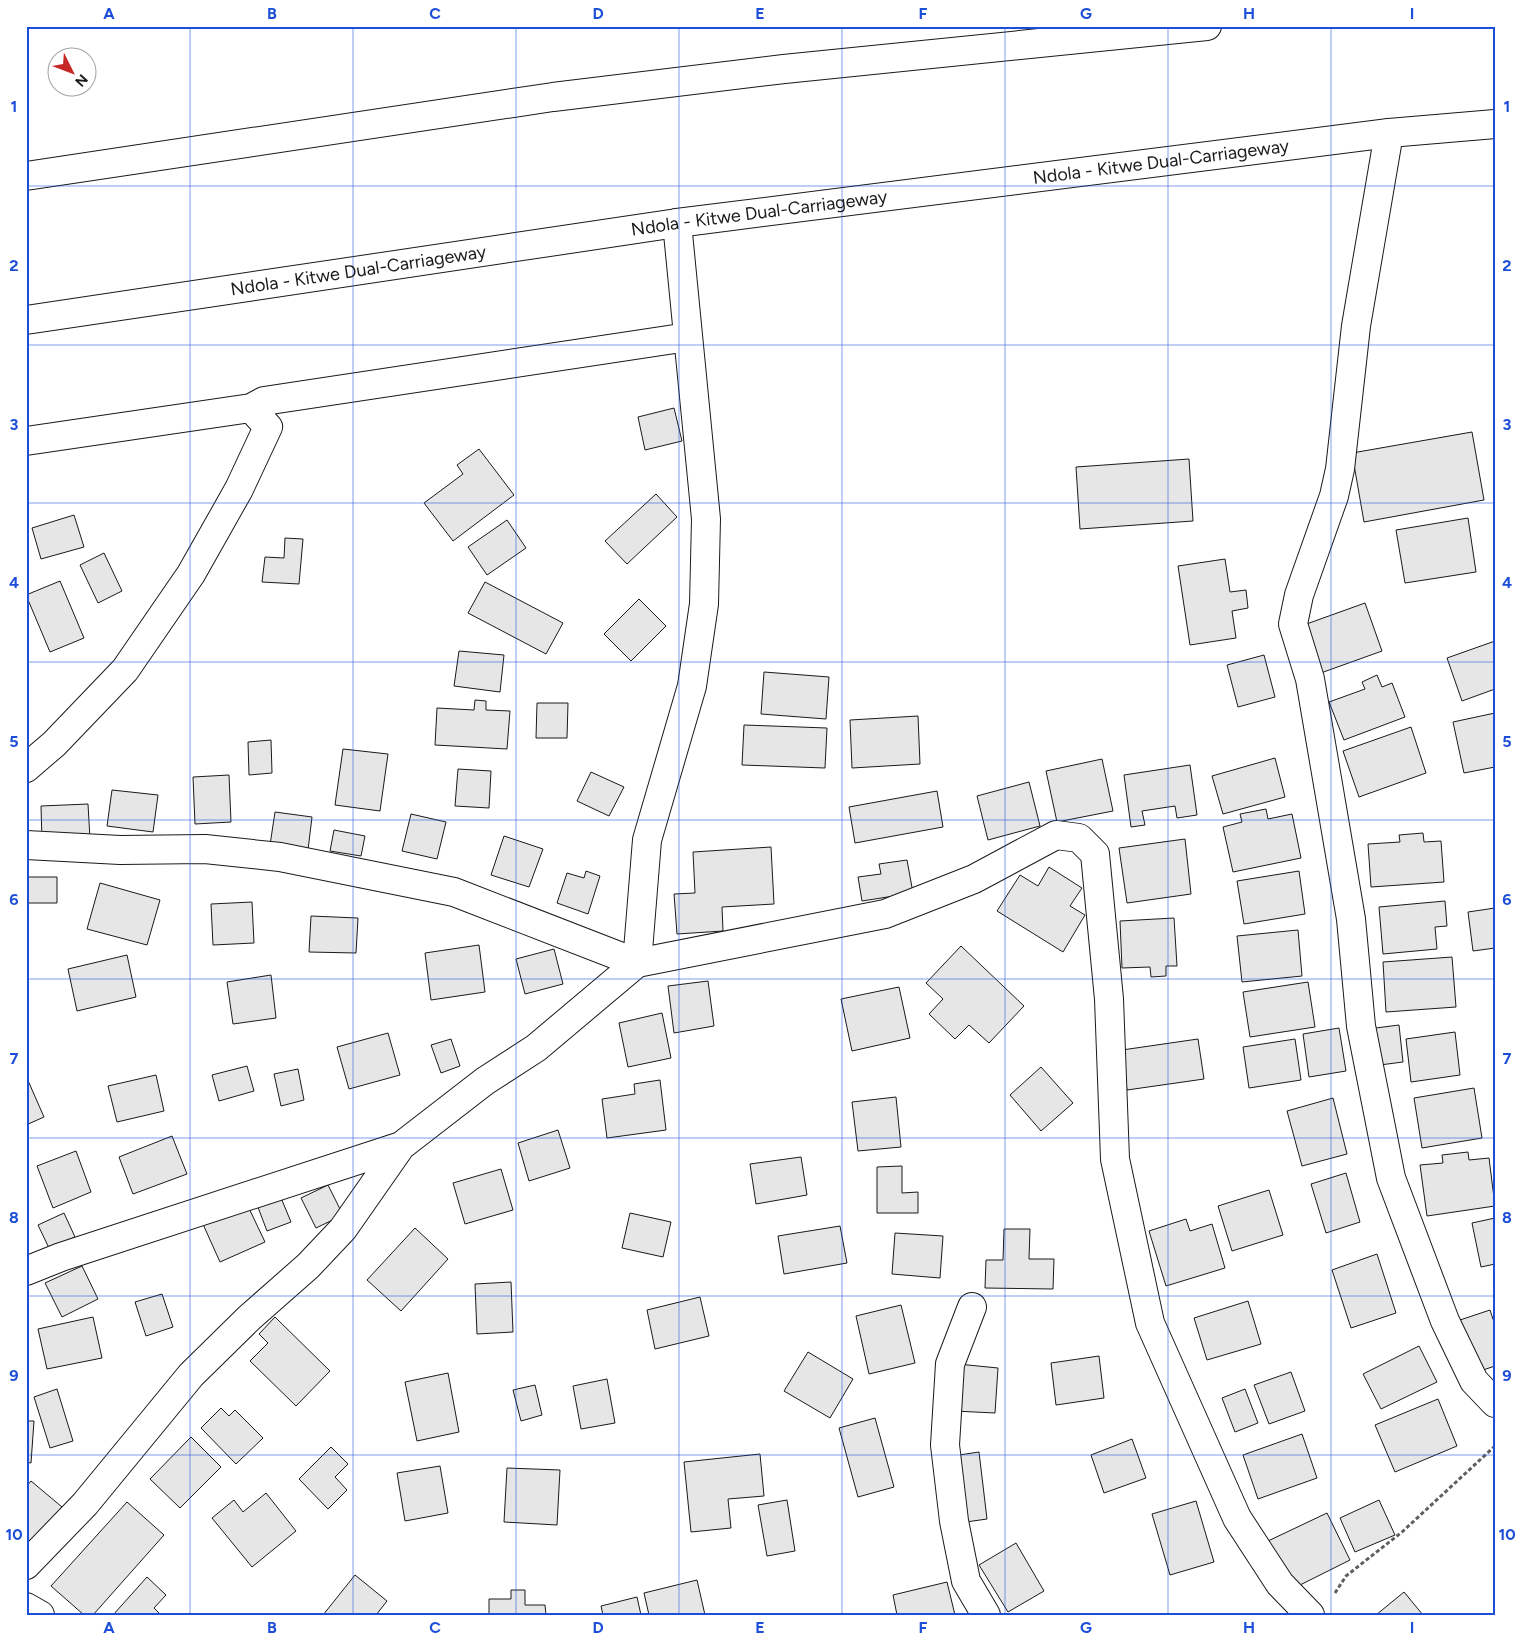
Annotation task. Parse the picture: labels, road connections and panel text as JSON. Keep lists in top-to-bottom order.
{
  "streets": {
    "main road": ["Ndola - Kitwe Dual-Carriageway"]
  },
  "north": "bottom right",
  "grid": {
    "columns": [
      "A",
      "B",
      "C",
      "D",
      "E",
      "F",
      "G",
      "H",
      "I"
    ],
    "rows": [
      "1",
      "2",
      "3",
      "4",
      "5",
      "6",
      "7",
      "8",
      "9",
      "10"
    ]
  }
}
